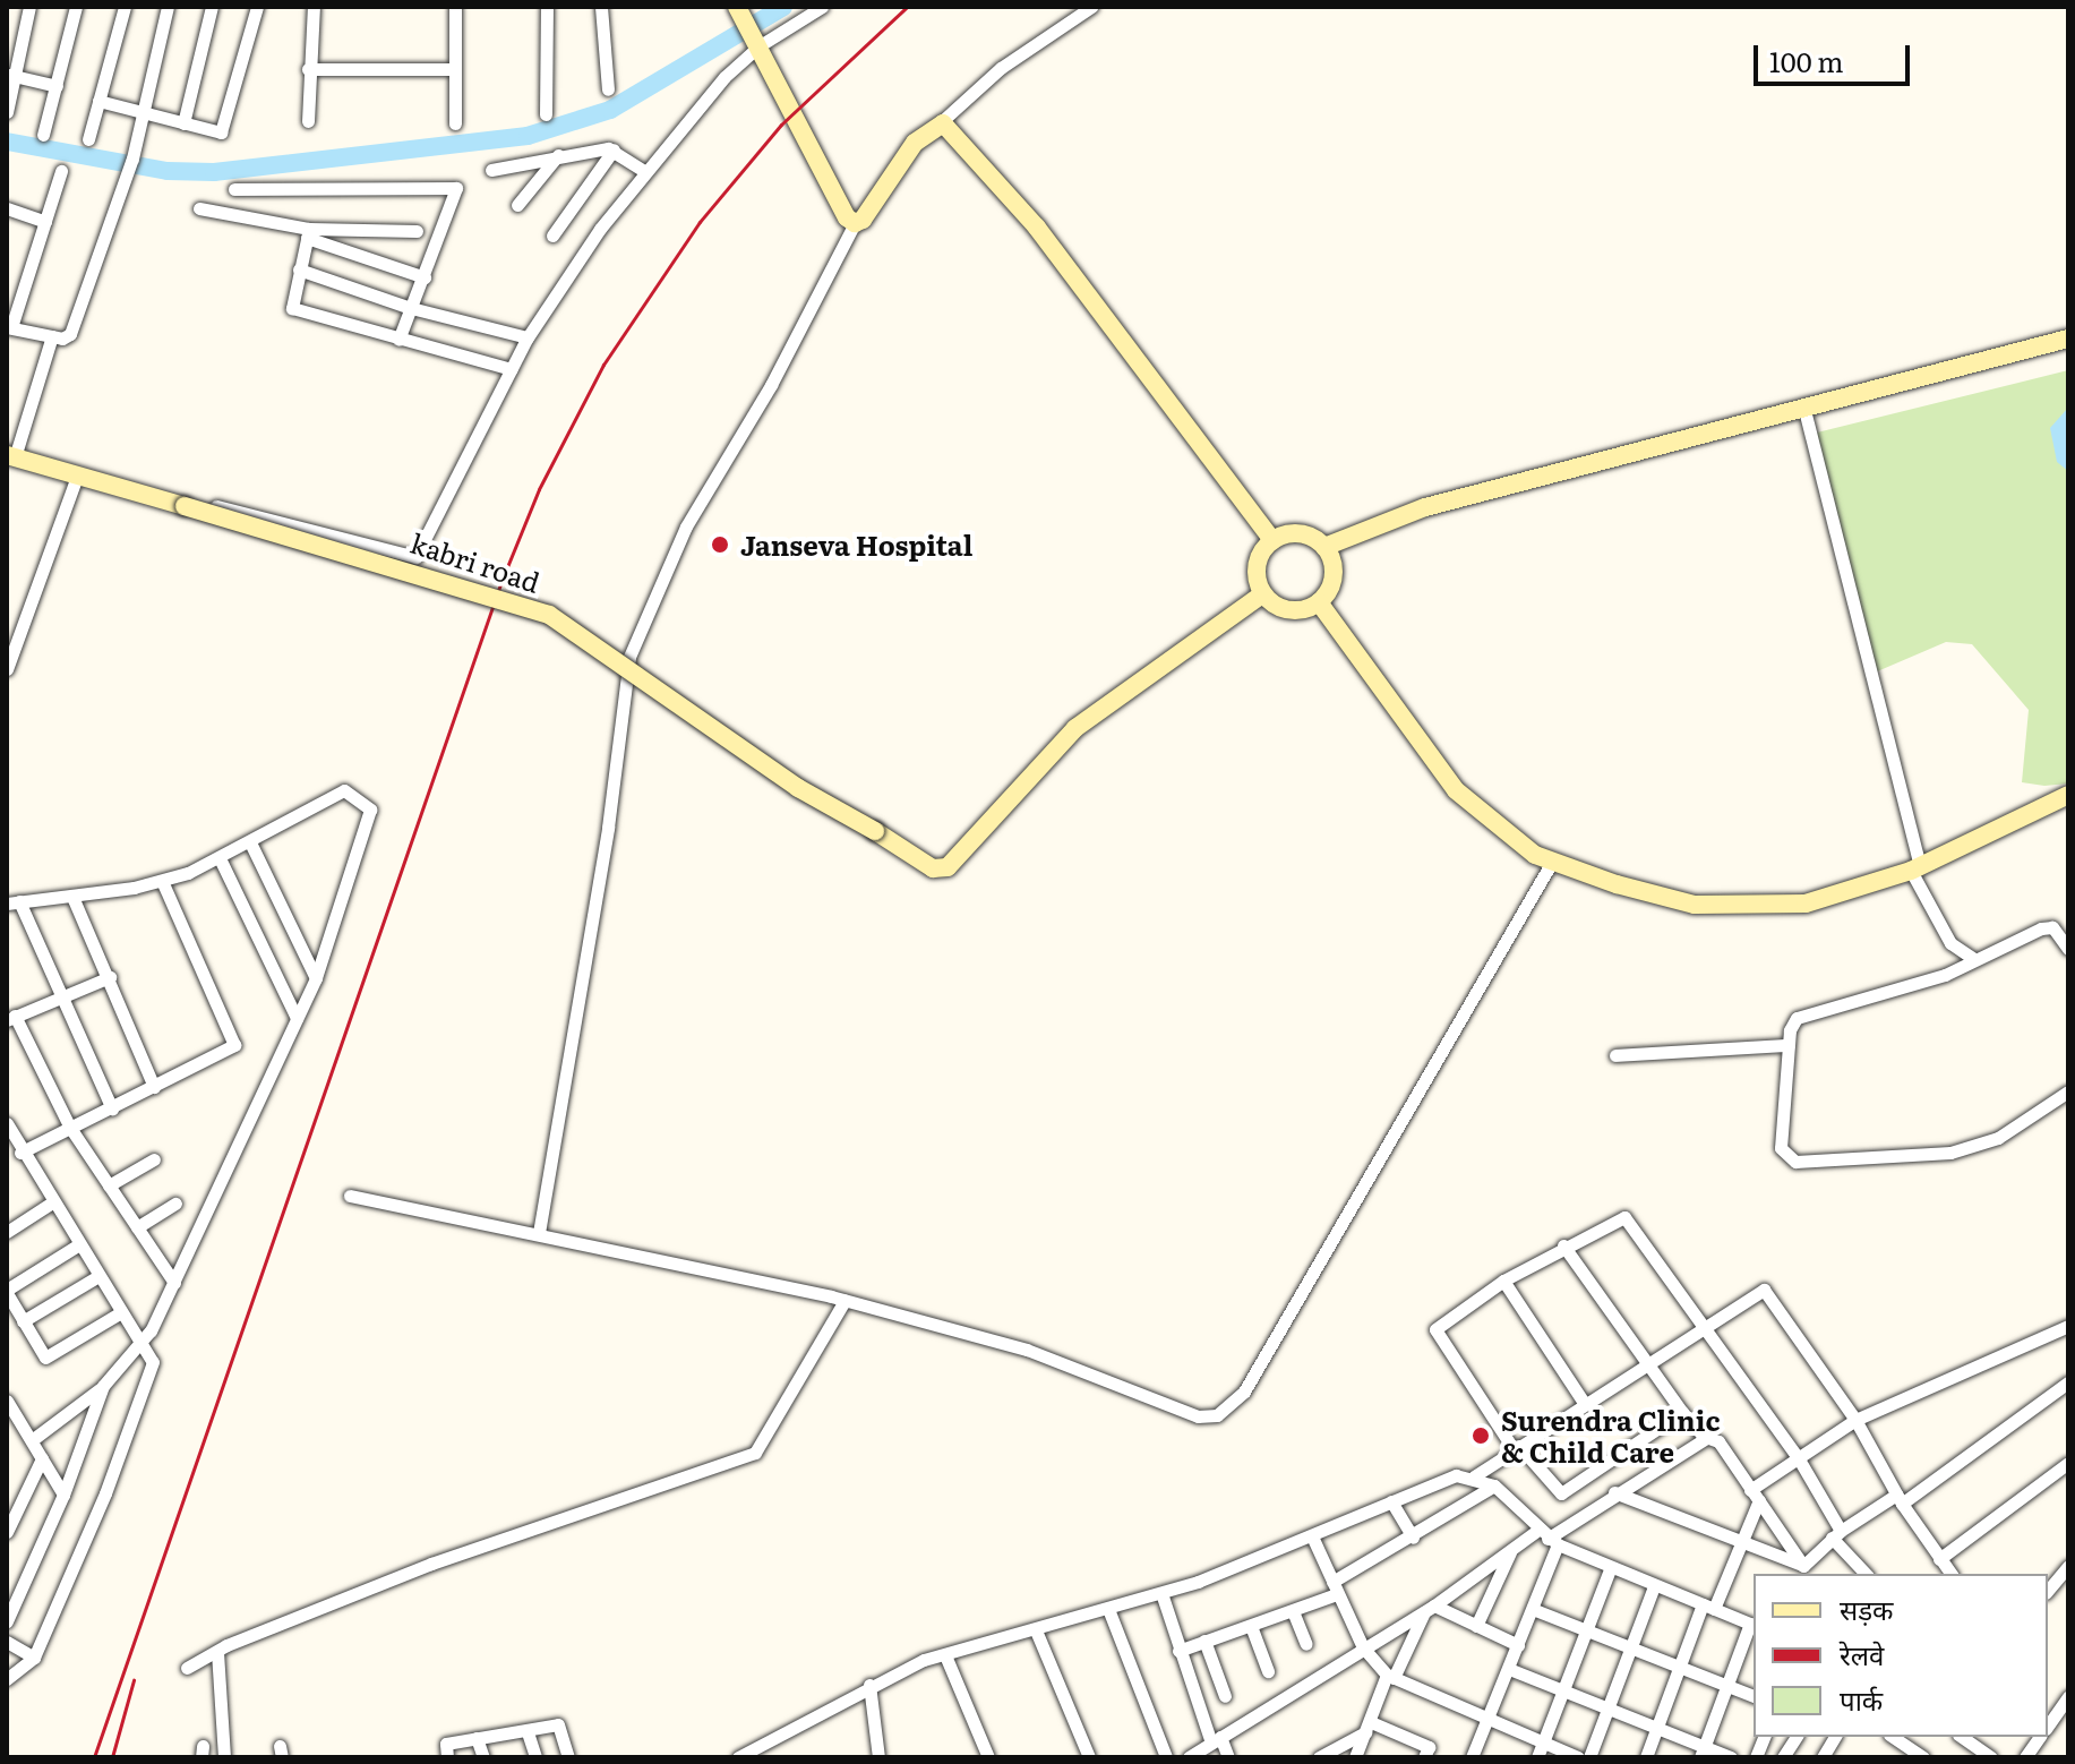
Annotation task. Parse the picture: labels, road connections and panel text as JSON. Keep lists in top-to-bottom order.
{
  "streets": {
    "street": ["kabri road"]
  },
  "places": ["Janseva Hospital", "Surendra Clinic & Child Care"],
  "legend": ["सड़क", "रेलवे", "पार्क"],
  "scale_bar": "100 m"
}
